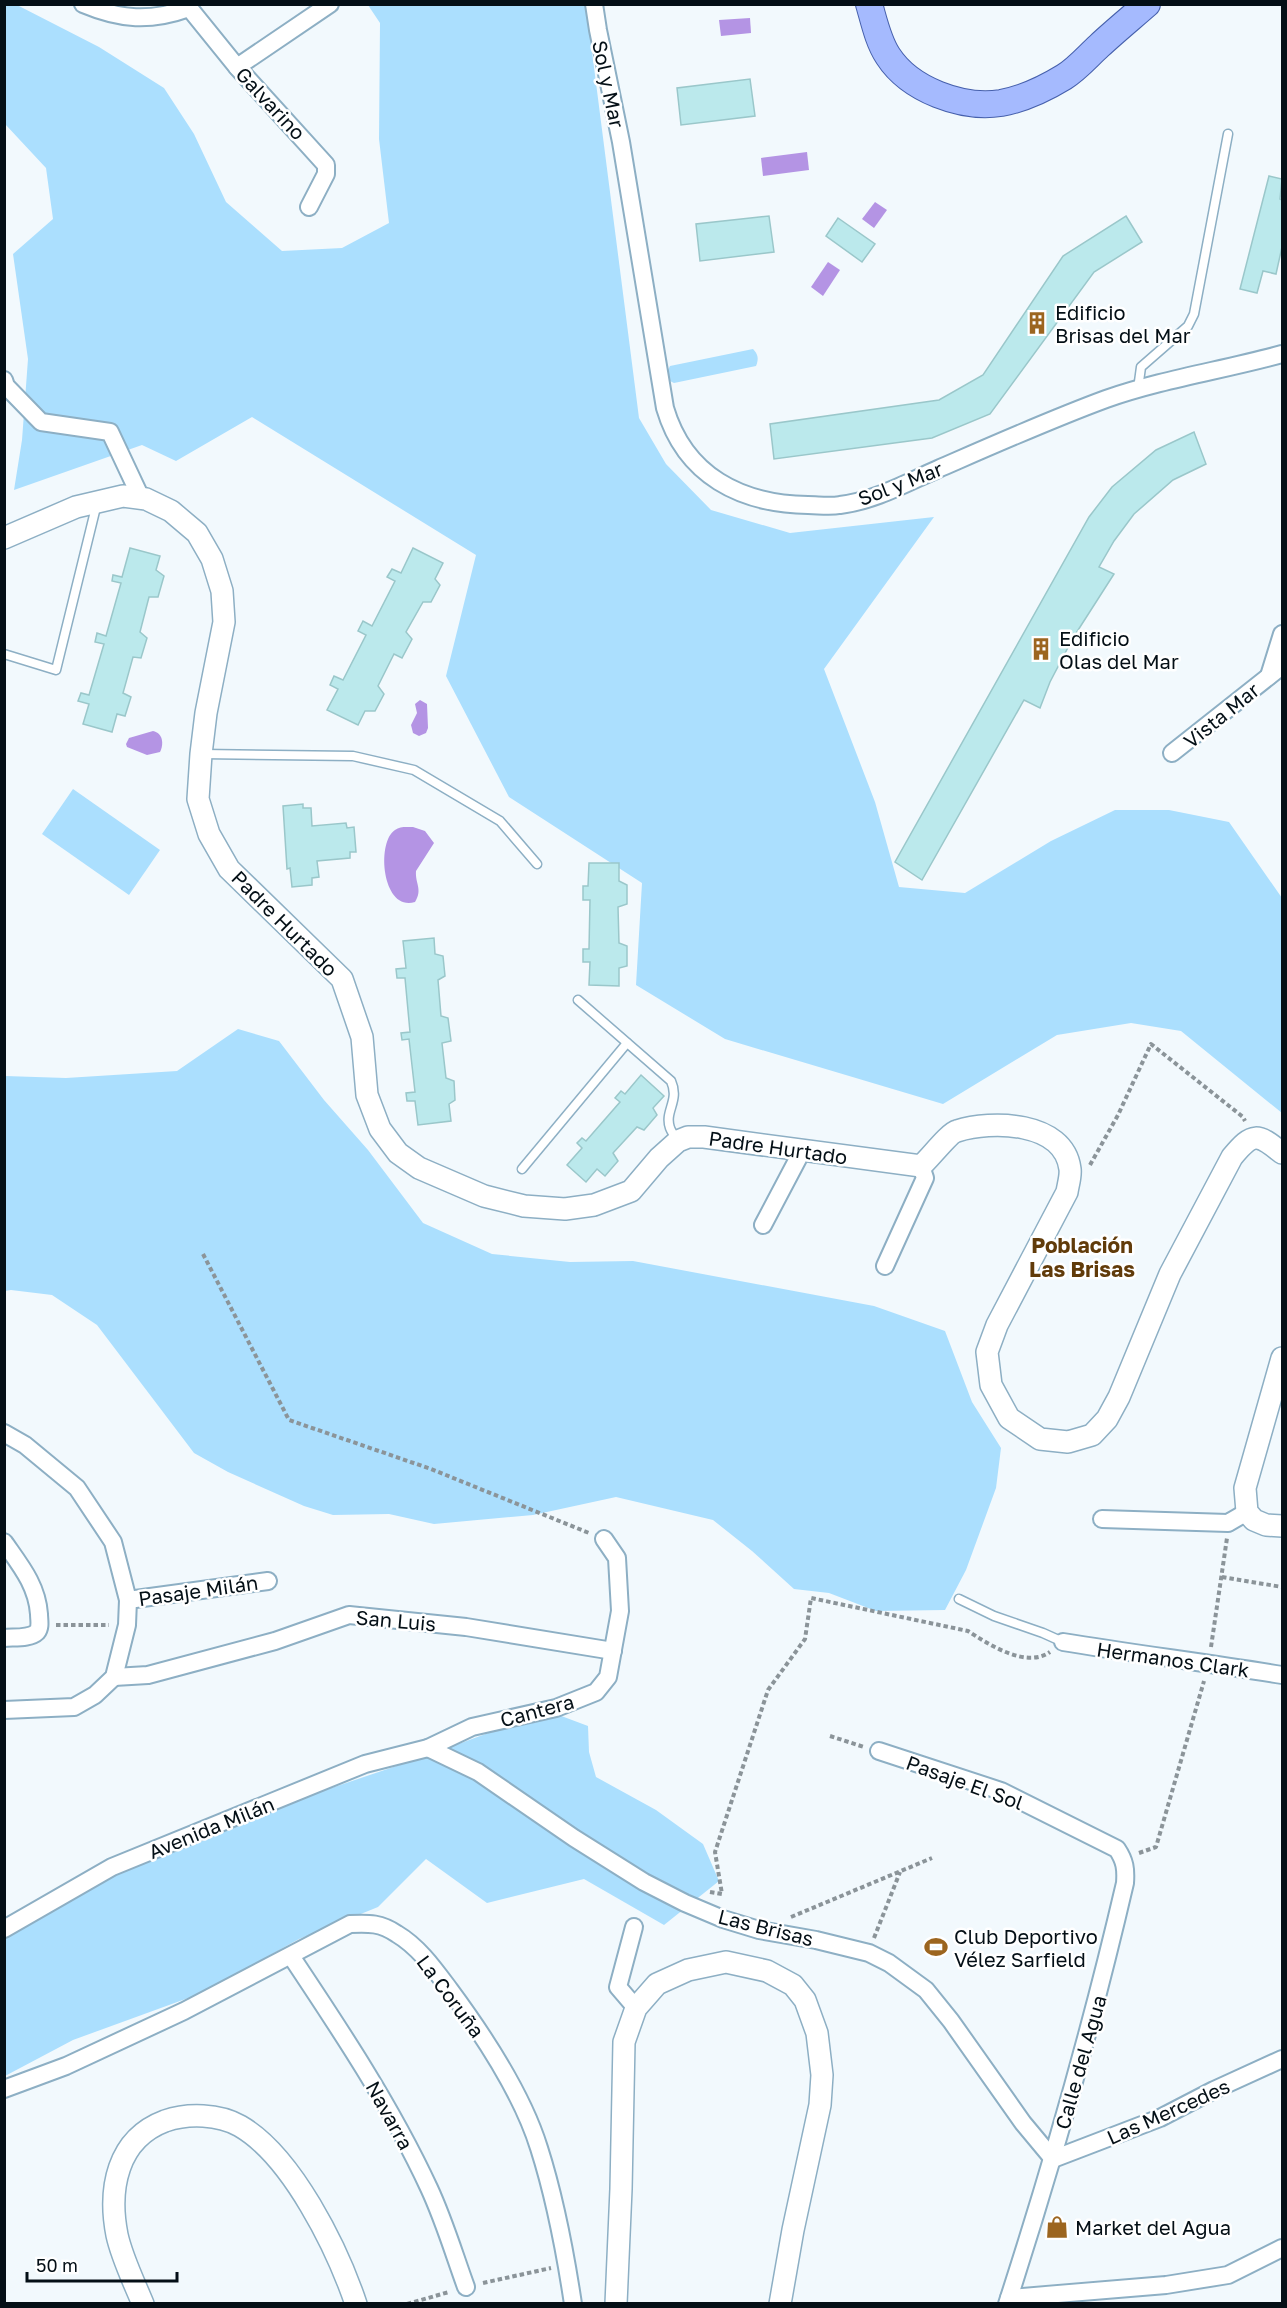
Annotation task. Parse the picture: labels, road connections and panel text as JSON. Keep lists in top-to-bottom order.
{
  "streets": {
    "street": [
      "Sol y Mar",
      "Galvarino",
      "Vista Mar",
      "Padre Hurtado",
      "Pasaje Milán",
      "San Luis",
      "Hermanos Clark",
      "Cantera",
      "Pasaje El Sol",
      "Avenida Milán",
      "Las Brisas",
      "La Coruña",
      "Calle del Agua",
      "Las Mercedes",
      "Navarra"
    ]
  },
  "crossings": [
    ["San Luis", "Cantera"],
    ["Cantera", "Avenida Milán"],
    ["Cantera", "Las Brisas"],
    ["Pasaje El Sol", "Calle del Agua"],
    ["Avenida Milán", "Las Brisas"],
    ["Las Brisas", "Calle del Agua"],
    ["Las Brisas", "Las Mercedes"],
    ["La Coruña", "Navarra"],
    ["Calle del Agua", "Las Mercedes"]
  ],
  "districts": ["Población Las Brisas"],
  "places": {
    "building": ["Edificio Brisas del Mar", "Edificio Olas del Mar"],
    "sports": ["Club Deportivo Vélez Sarfield"],
    "shop": ["Market del Agua"]
  },
  "scale_bar": "50 m"
}
